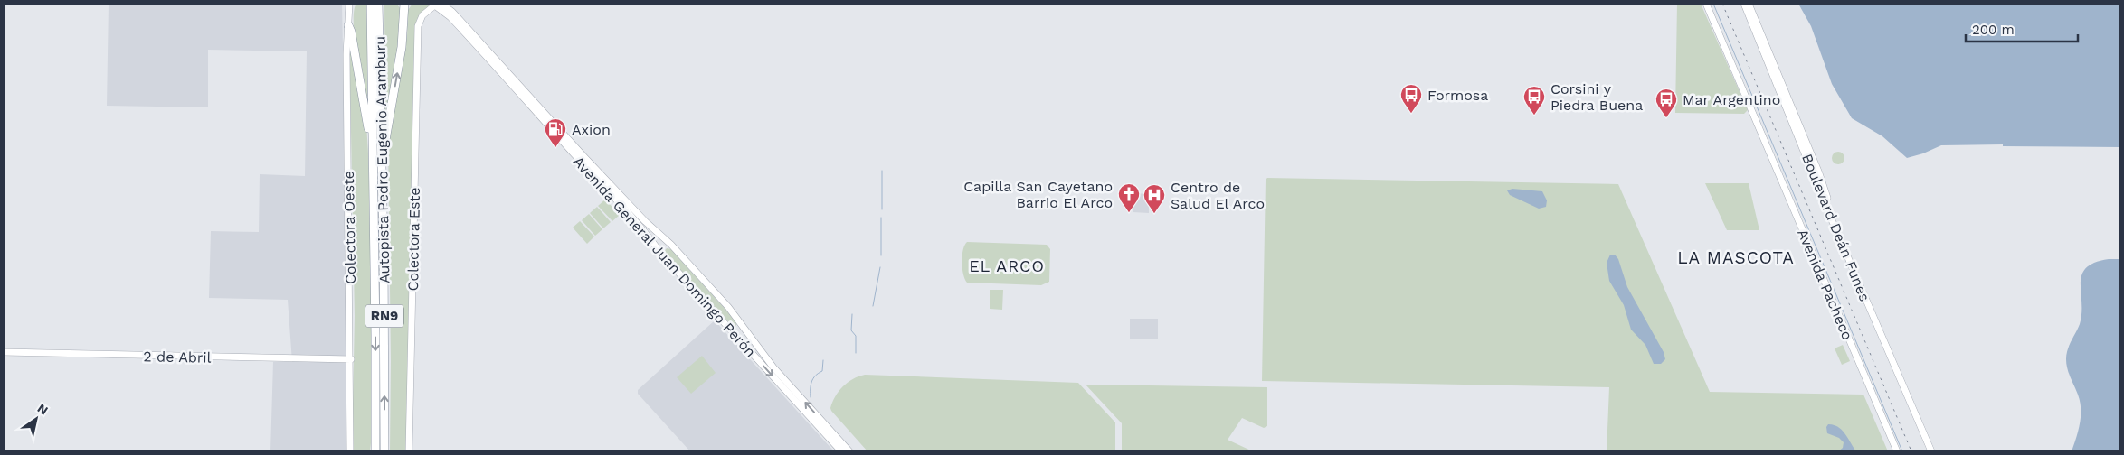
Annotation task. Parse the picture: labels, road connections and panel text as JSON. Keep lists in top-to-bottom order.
{
  "streets": {
    "highway": ["Autopista Pedro Eugenio Aramburu", "RN9"],
    "main road": [
      "Colectora Oeste",
      "Boulevard Deán Funes",
      "Colectora Este",
      "Avenida General Juan Domingo Perón",
      "Avenida Pacheco",
      "2 de Abril"
    ]
  },
  "crossings": [
    ["Colectora Oeste", "2 de Abril"],
    ["Colectora Este", "Avenida General Juan Domingo Perón"]
  ],
  "districts": ["LA MASCOTA", "EL ARCO"],
  "places": {
    "bus stop": ["Formosa", "Corsini y Piedra Buena", "Mar Argentino"],
    "fuel station": ["Axion"],
    "church": ["Capilla San Cayetano Barrio El Arco"],
    "hospital": ["Centro de Salud El Arco"]
  },
  "scale_bar": "200 m",
  "north": "top right"
}
